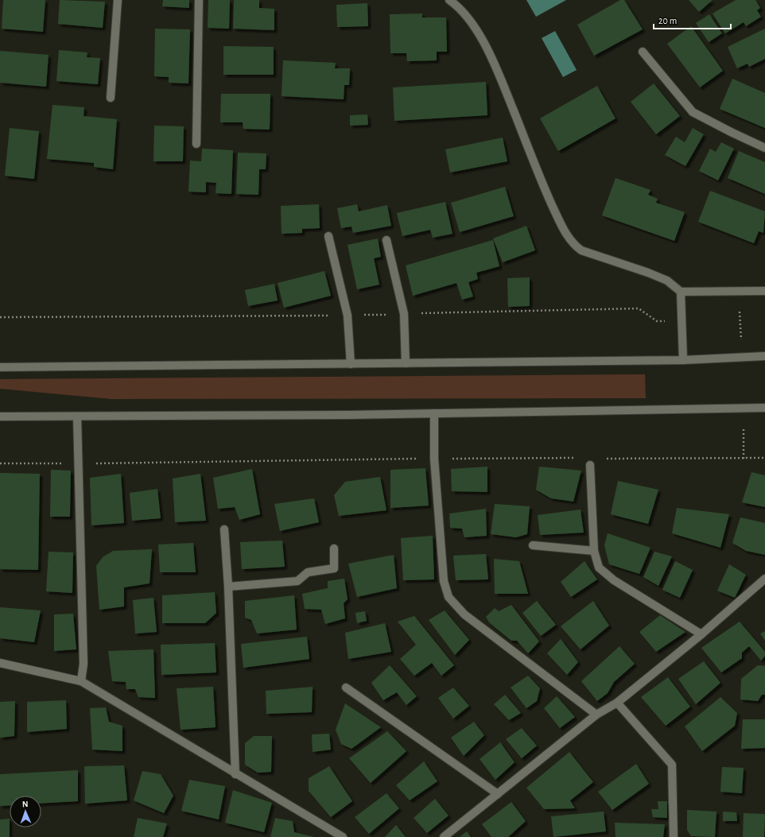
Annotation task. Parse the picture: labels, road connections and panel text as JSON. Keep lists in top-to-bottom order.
{
  "scale_bar": "20 m",
  "north": "top"
}
